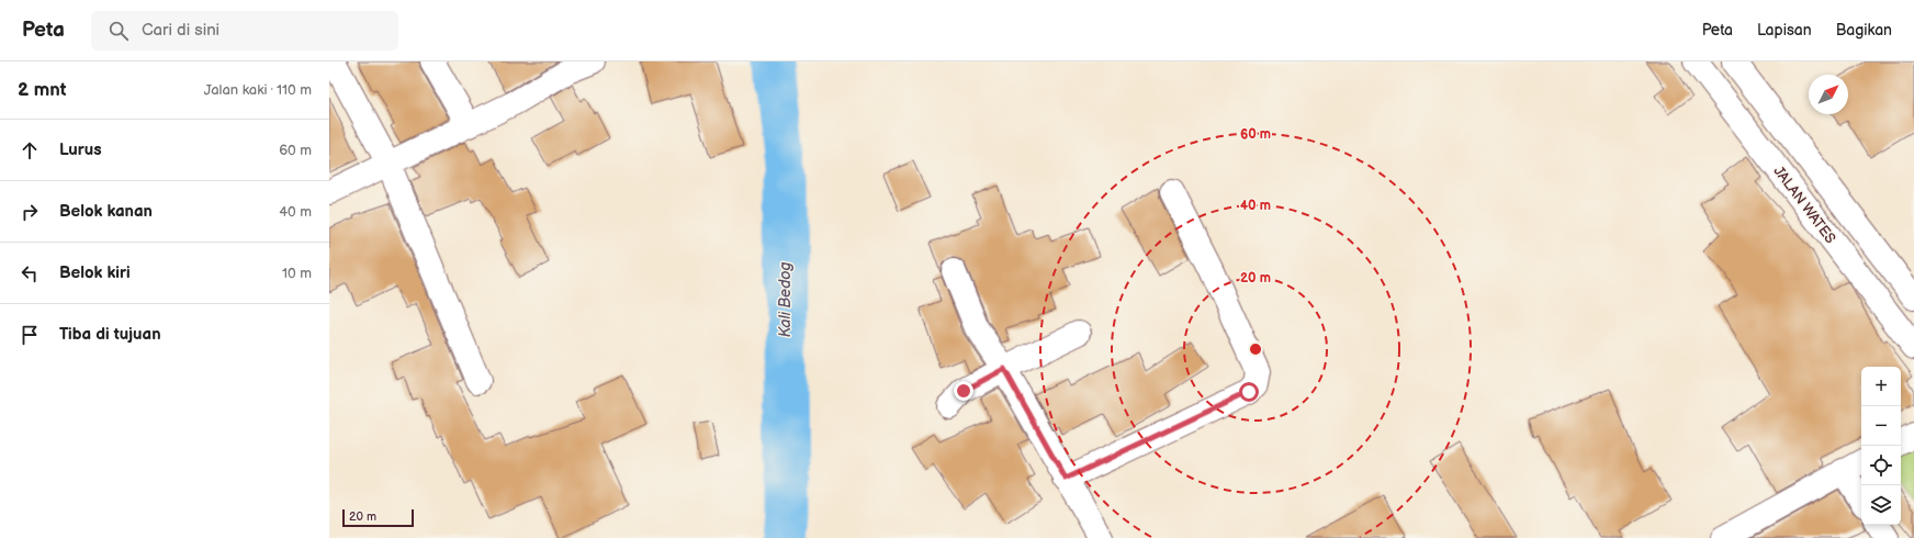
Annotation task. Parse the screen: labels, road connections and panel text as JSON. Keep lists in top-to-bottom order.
{
  "streets": {
    "street": ["JALAN WATES"]
  },
  "water": ["Kali Bedog"],
  "scale_bar": "20 m",
  "north": "top right",
  "page": {
    "header": "Peta",
    "search": "Cari di sini",
    "nav": ["Peta", "Lapisan", "Bagikan"],
    "heading": ["2 mnt", "Jalan kaki · 110 m"],
    "list": [
      ["Lurus", "60 m"],
      ["Belok kanan", "40 m"],
      ["Belok kiri", "10 m"],
      "Tiba di tujuan"
    ],
    "map_buttons": ["+", "−"],
    "scale": "20 m"
  },
  "rings": ["60 m", "40 m", "20 m"]
}
